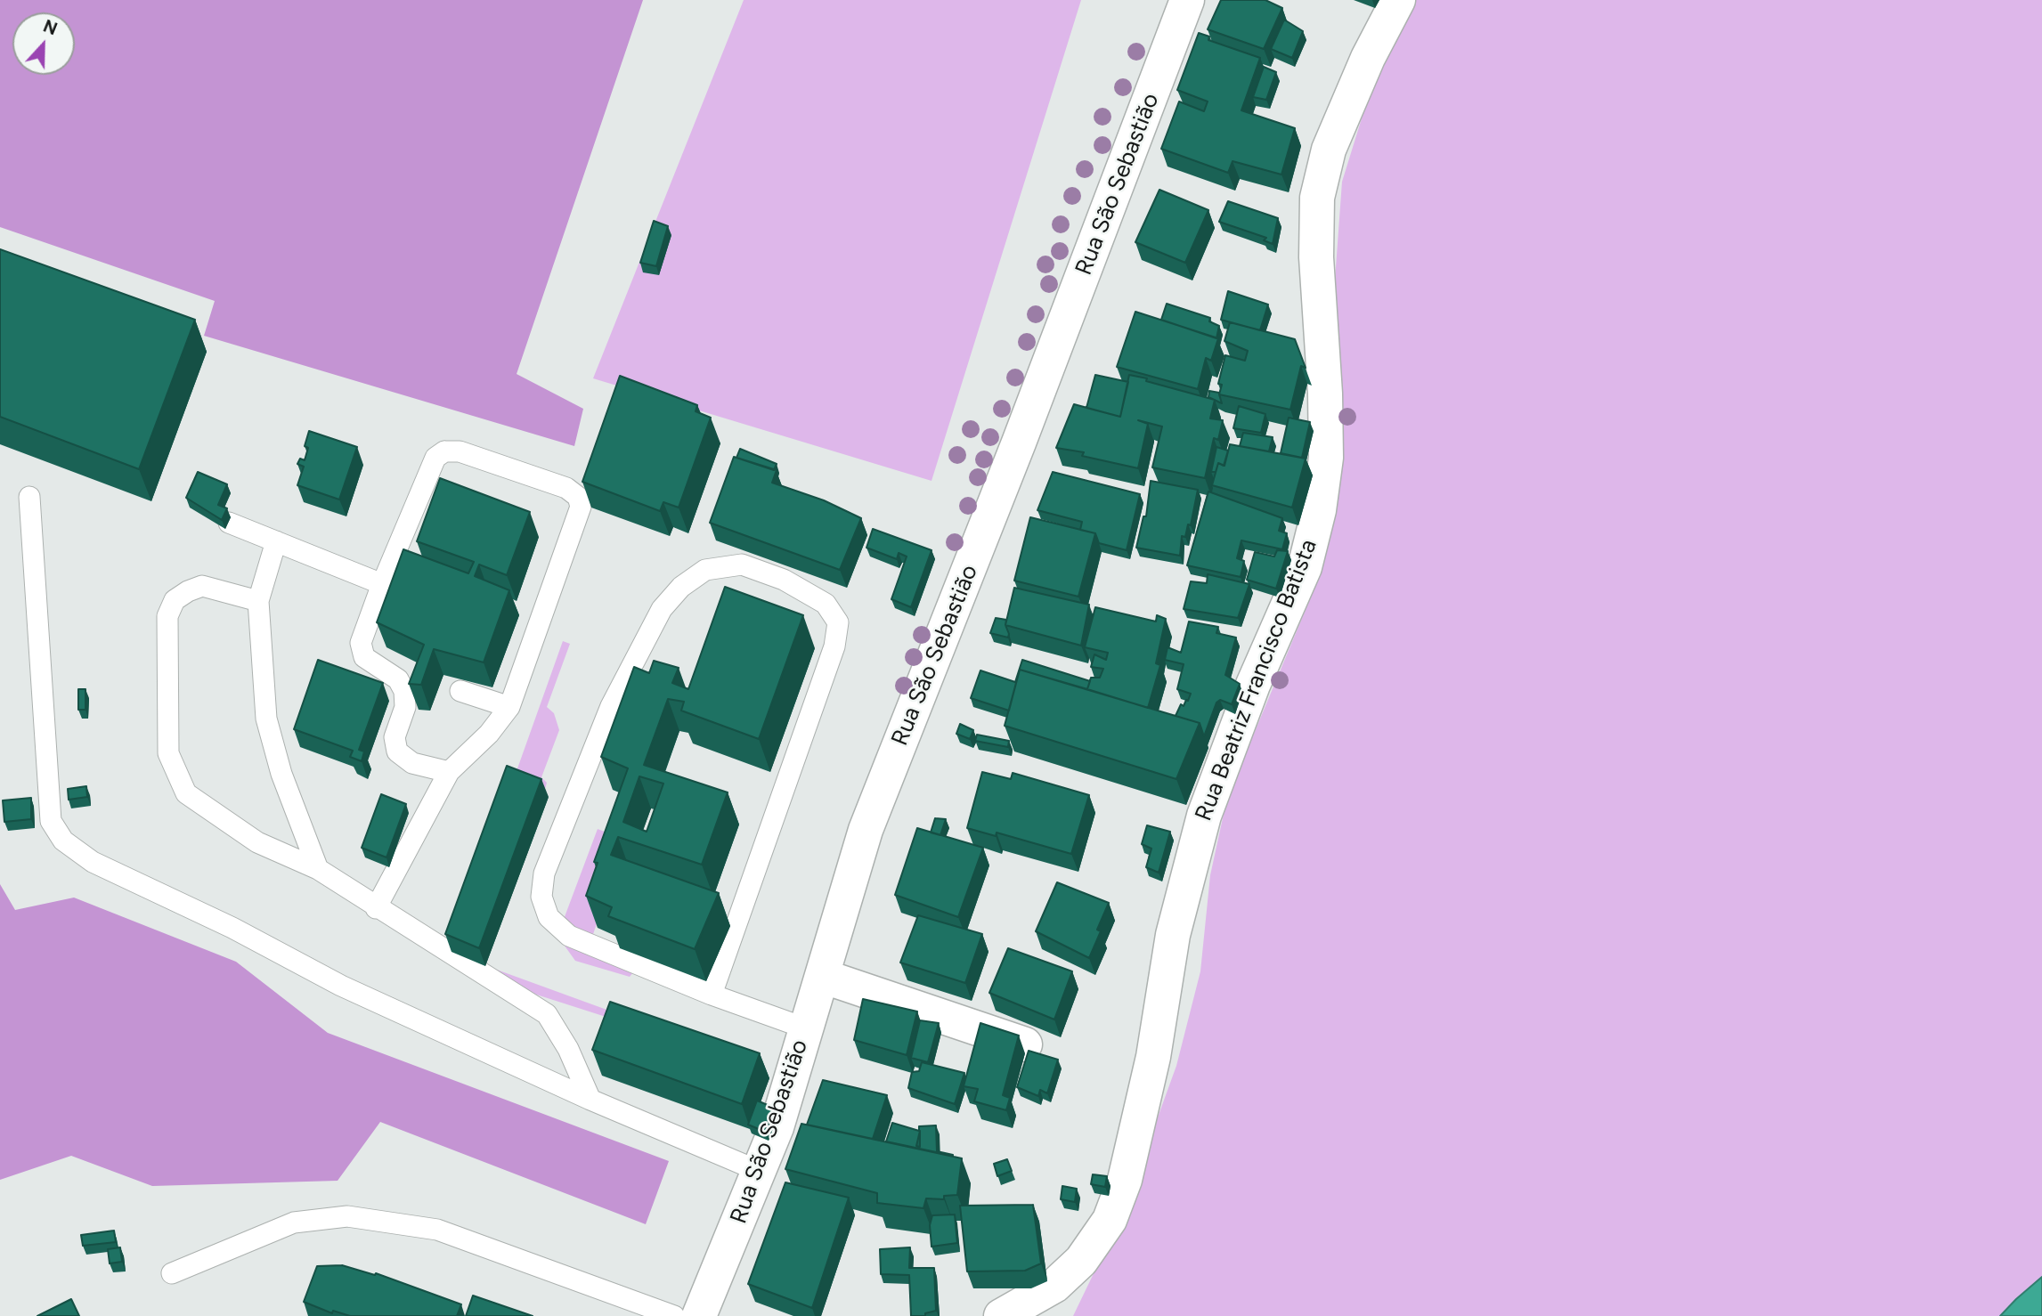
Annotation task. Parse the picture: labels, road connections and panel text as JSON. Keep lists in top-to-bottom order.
{
  "streets": {
    "street": ["Rua São Sebastião", "Rua Beatriz Francisco Batista"]
  },
  "north": "top"
}
